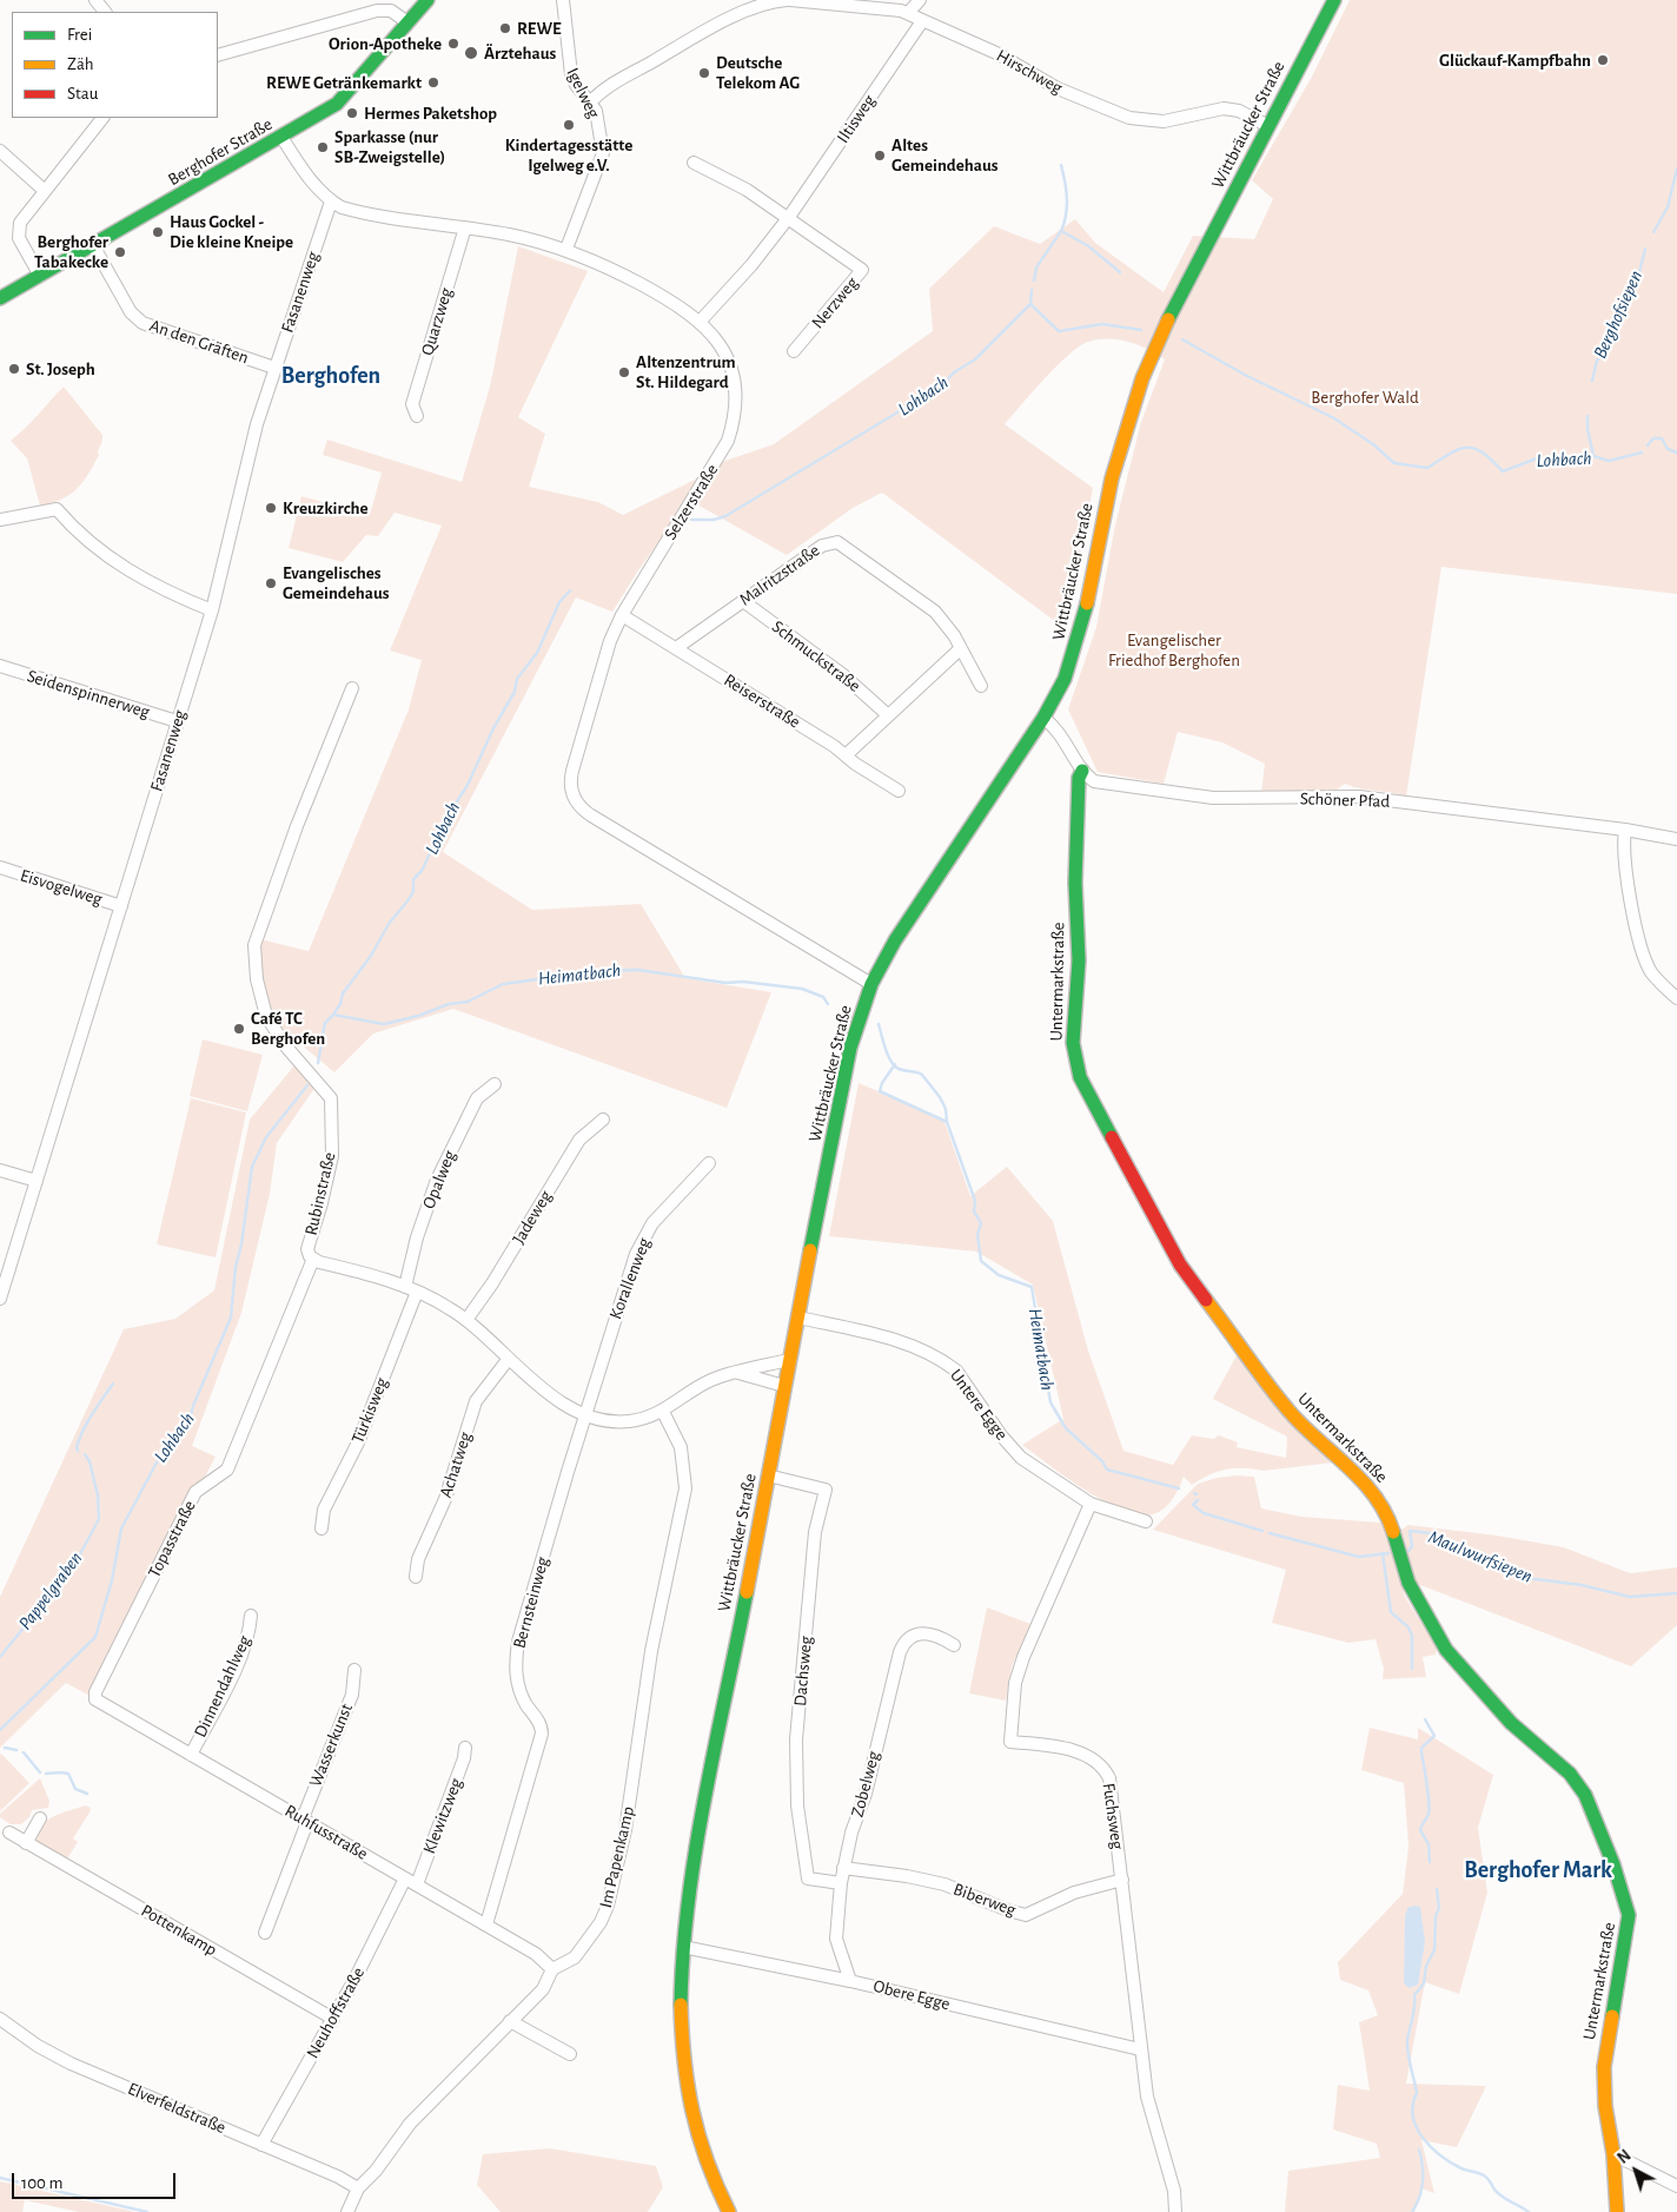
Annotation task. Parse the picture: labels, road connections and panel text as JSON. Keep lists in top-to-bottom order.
{
  "streets": {
    "main road": ["Wittbräucker Straße", "Berghofer Straße", "Untermarkstraße"],
    "street": [
      "Hirschweg",
      "Igelweg",
      "Iltisweg",
      "Fasanenweg",
      "Nerzweg",
      "Quarzweg",
      "An den Gräften",
      "Selzerstraße",
      "Malritzstraße",
      "Schmuckstraße",
      "Seidenspinnerweg",
      "Reiserstraße",
      "Schöner Pfad",
      "Eisvogelweg",
      "Opalweg",
      "Rubinstraße",
      "Jadeweg",
      "Korallenweg",
      "Untere Egge",
      "Türkisweg",
      "Achatweg",
      "Topasstraße",
      "Bernsteinweg",
      "Dachsweg",
      "Dinnendahlweg",
      "Wasserkunst",
      "Zobelweg",
      "Klewitzweg",
      "Fuchsweg",
      "Ruhfusstraße",
      "Im Papenkamp",
      "Biberweg",
      "Pottenkamp",
      "Obere Egge",
      "Neuhoffstraße",
      "Elverfeldstraße"
    ]
  },
  "crossings": [
    ["Hirschweg", "Igelweg"],
    ["Hirschweg", "Iltisweg"],
    ["Hirschweg", "Wittbräucker Straße"],
    ["Igelweg", "Selzerstraße"],
    ["Iltisweg", "Nerzweg"],
    ["Iltisweg", "Selzerstraße"],
    ["Wittbräucker Straße", "Selzerstraße"],
    ["Wittbräucker Straße", "Rubinstraße"],
    ["Wittbräucker Straße", "Untere Egge"],
    ["Wittbräucker Straße", "Dachsweg"],
    ["Wittbräucker Straße", "Obere Egge"],
    ["Berghofer Straße", "An den Gräften"],
    ["Berghofer Straße", "Selzerstraße"],
    ["Fasanenweg", "An den Gräften"],
    ["Fasanenweg", "Selzerstraße"],
    ["Fasanenweg", "Seidenspinnerweg"],
    ["Fasanenweg", "Eisvogelweg"],
    ["Quarzweg", "Selzerstraße"],
    ["Selzerstraße", "Reiserstraße"],
    ["Malritzstraße", "Schmuckstraße"],
    ["Malritzstraße", "Reiserstraße"],
    ["Schöner Pfad", "Untermarkstraße"],
    ["Opalweg", "Rubinstraße"],
    ["Rubinstraße", "Jadeweg"],
    ["Rubinstraße", "Korallenweg"],
    ["Rubinstraße", "Türkisweg"],
    ["Rubinstraße", "Achatweg"],
    ["Rubinstraße", "Topasstraße"],
    ["Rubinstraße", "Bernsteinweg"],
    ["Rubinstraße", "Im Papenkamp"],
    ["Korallenweg", "Bernsteinweg"],
    ["Untere Egge", "Fuchsweg"],
    ["Topasstraße", "Ruhfusstraße"],
    ["Bernsteinweg", "Ruhfusstraße"],
    ["Dachsweg", "Zobelweg"],
    ["Dinnendahlweg", "Ruhfusstraße"],
    ["Wasserkunst", "Ruhfusstraße"],
    ["Zobelweg", "Biberweg"],
    ["Zobelweg", "Obere Egge"],
    ["Klewitzweg", "Ruhfusstraße"],
    ["Fuchsweg", "Biberweg"],
    ["Fuchsweg", "Obere Egge"],
    ["Ruhfusstraße", "Im Papenkamp"],
    ["Ruhfusstraße", "Neuhoffstraße"],
    ["Im Papenkamp", "Elverfeldstraße"],
    ["Pottenkamp", "Neuhoffstraße"],
    ["Neuhoffstraße", "Elverfeldstraße"]
  ],
  "districts": ["Berghofen", "Berghofer Mark"],
  "water": [
    "Berghofsiepen",
    "Lohbach",
    "Heimatbach",
    "Maulwurfsiepen",
    "Pappelgraben"
  ],
  "parks": ["Berghofer Wald", "Evangelischer Friedhof Berghofen"],
  "places": [
    "REWE",
    "Orion-Apotheke",
    "Ärztehaus",
    "Glückauf-Kampfbahn",
    "Deutsche Telekom AG",
    "REWE Getränkemarkt",
    "Hermes Paketshop",
    "Kindertagesstätte Igelweg e.V.",
    "Sparkasse (nur SB-Zweigstelle)",
    "Altes Gemeindehaus",
    "Haus Gockel - Die kleine Kneipe",
    "Berghofer Tabakecke",
    "St. Joseph",
    "Altenzentrum St. Hildegard",
    "Kreuzkirche",
    "Evangelisches Gemeindehaus",
    "Café TC Berghofen"
  ],
  "legend": ["Frei", "Zäh", "Stau"],
  "scale_bar": "100 m",
  "north": "top left"
}
